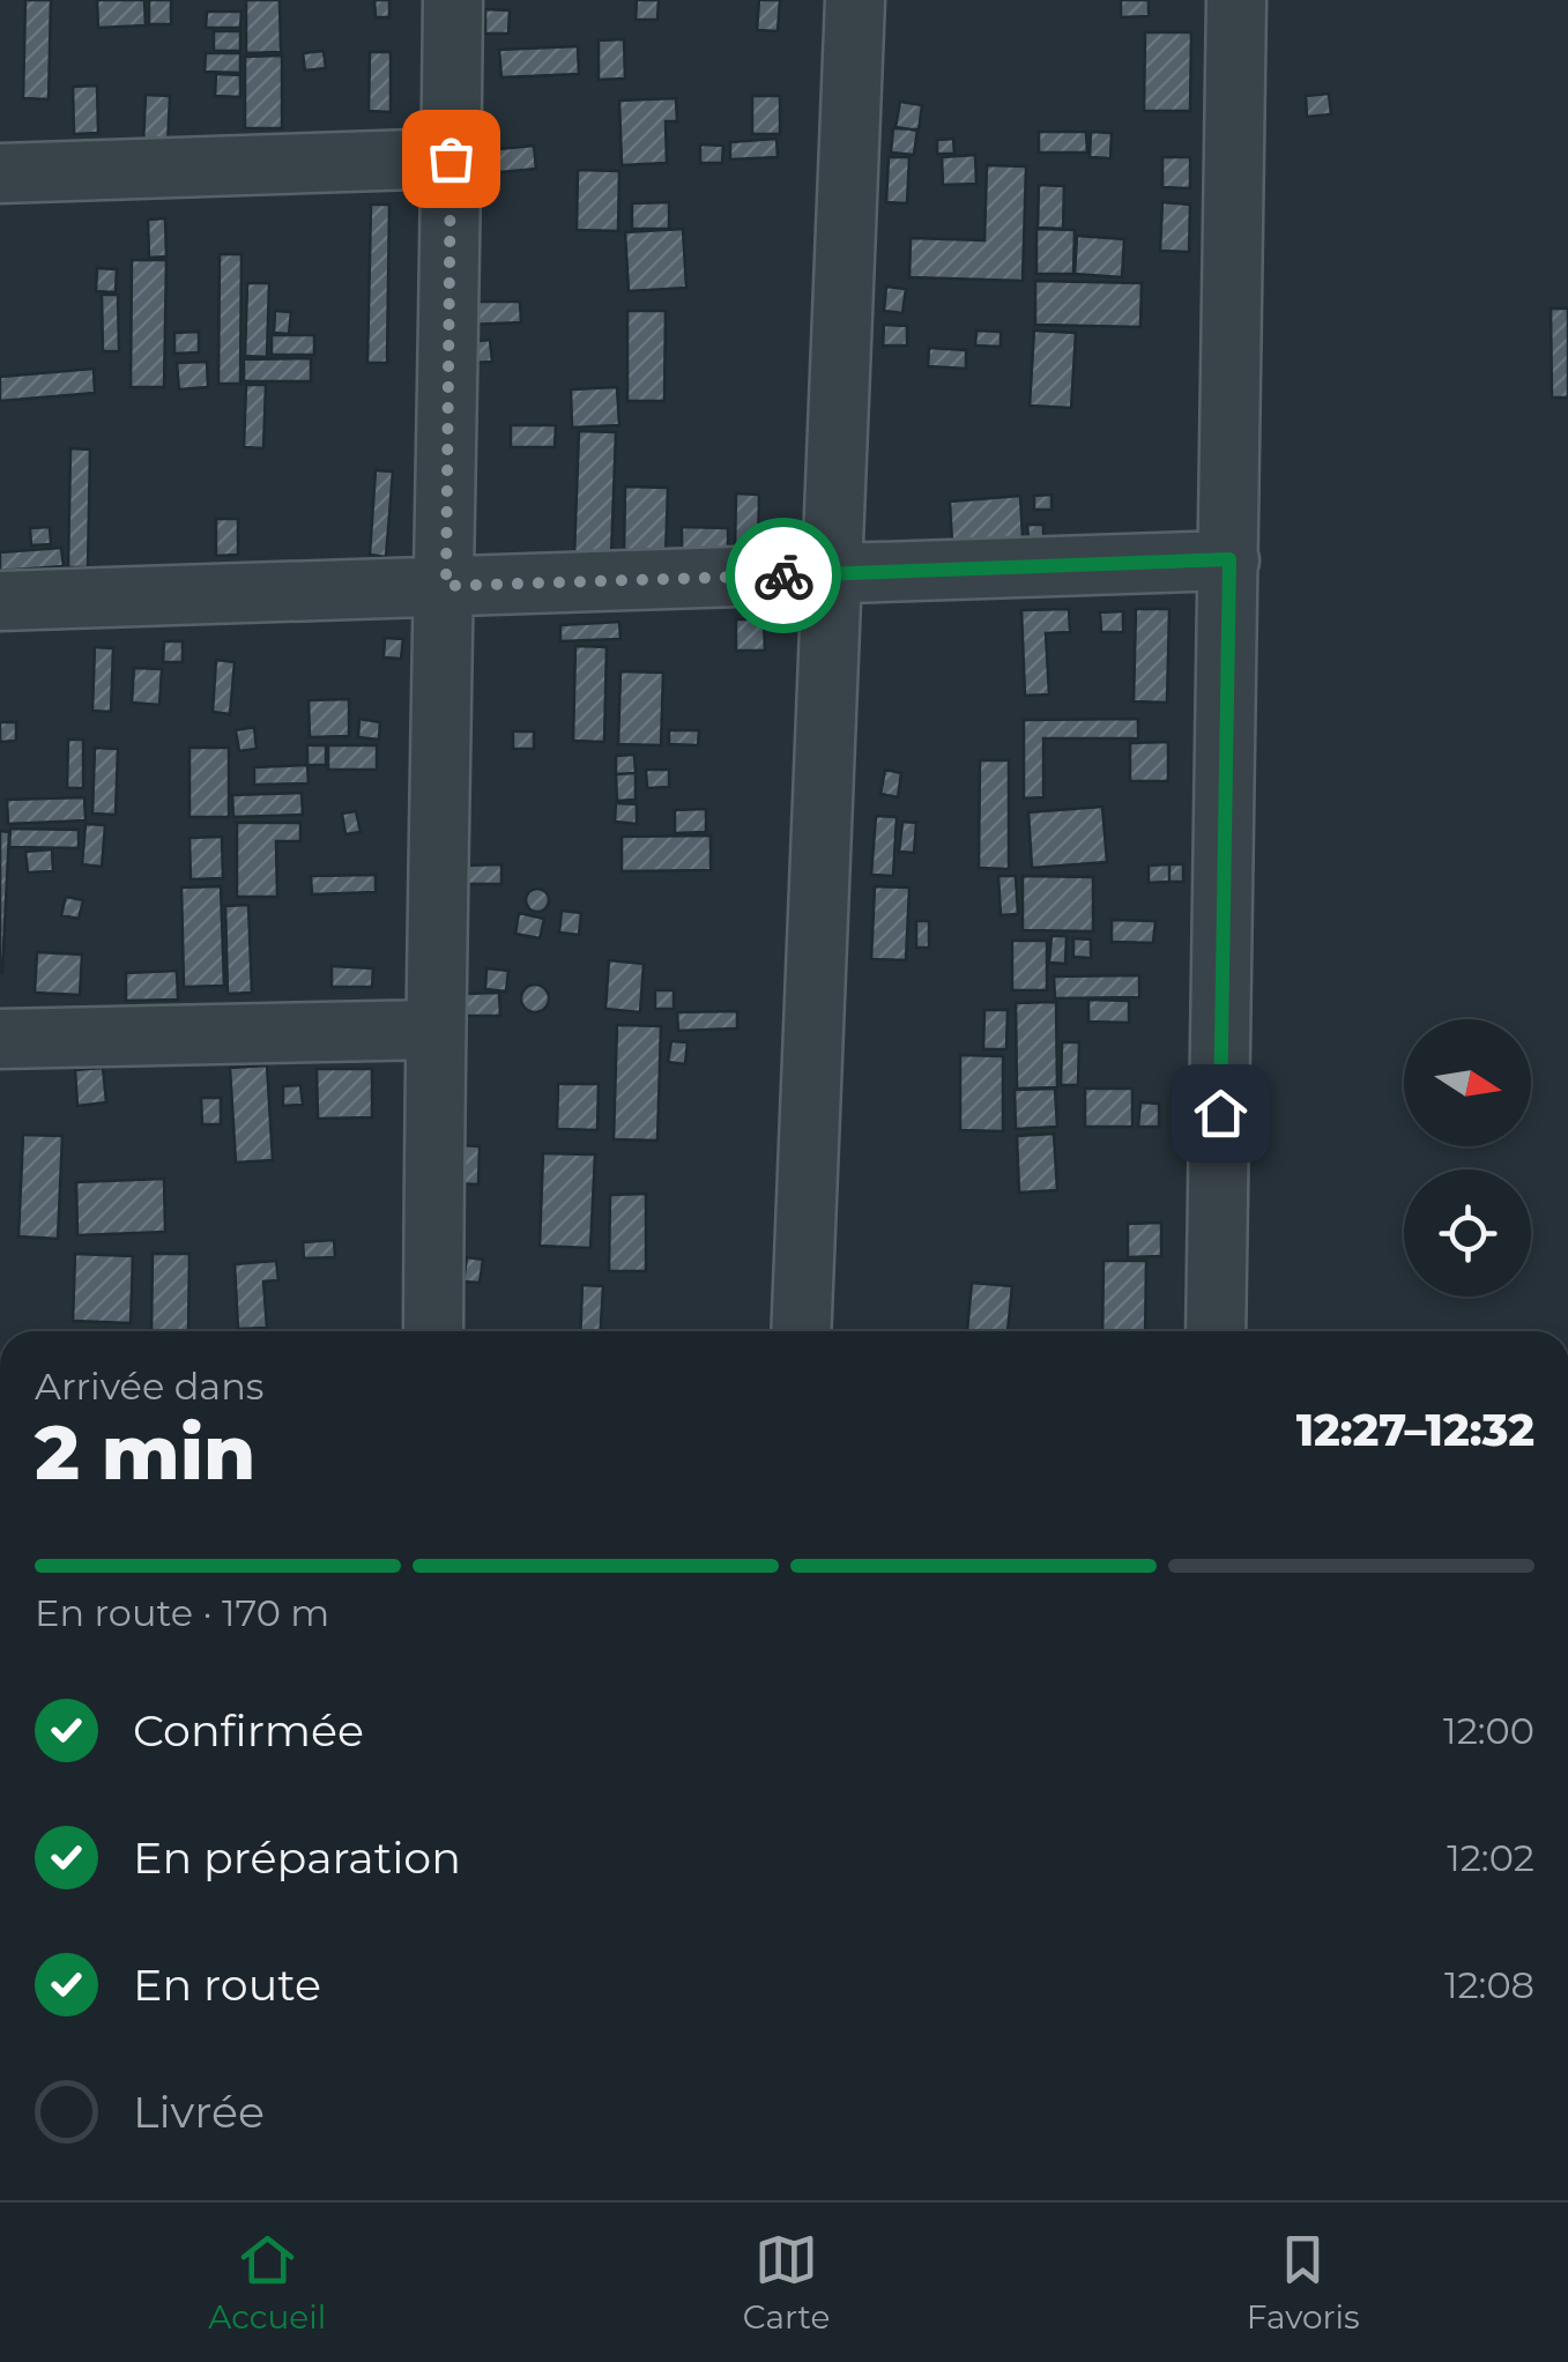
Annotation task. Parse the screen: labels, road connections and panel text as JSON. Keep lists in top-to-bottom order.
{
  "north": "right",
  "page": {
    "heading": ["2 min", "Arrivée dans", "12:27–12:32"],
    "bar": "En route · 170 m",
    "list": [
      ["Confirmée", "12:00"],
      ["En préparation", "12:02"],
      ["En route", "12:08"],
      "Livrée"
    ],
    "tabs": ["Accueil", "Carte", "Favoris"]
  }
}
